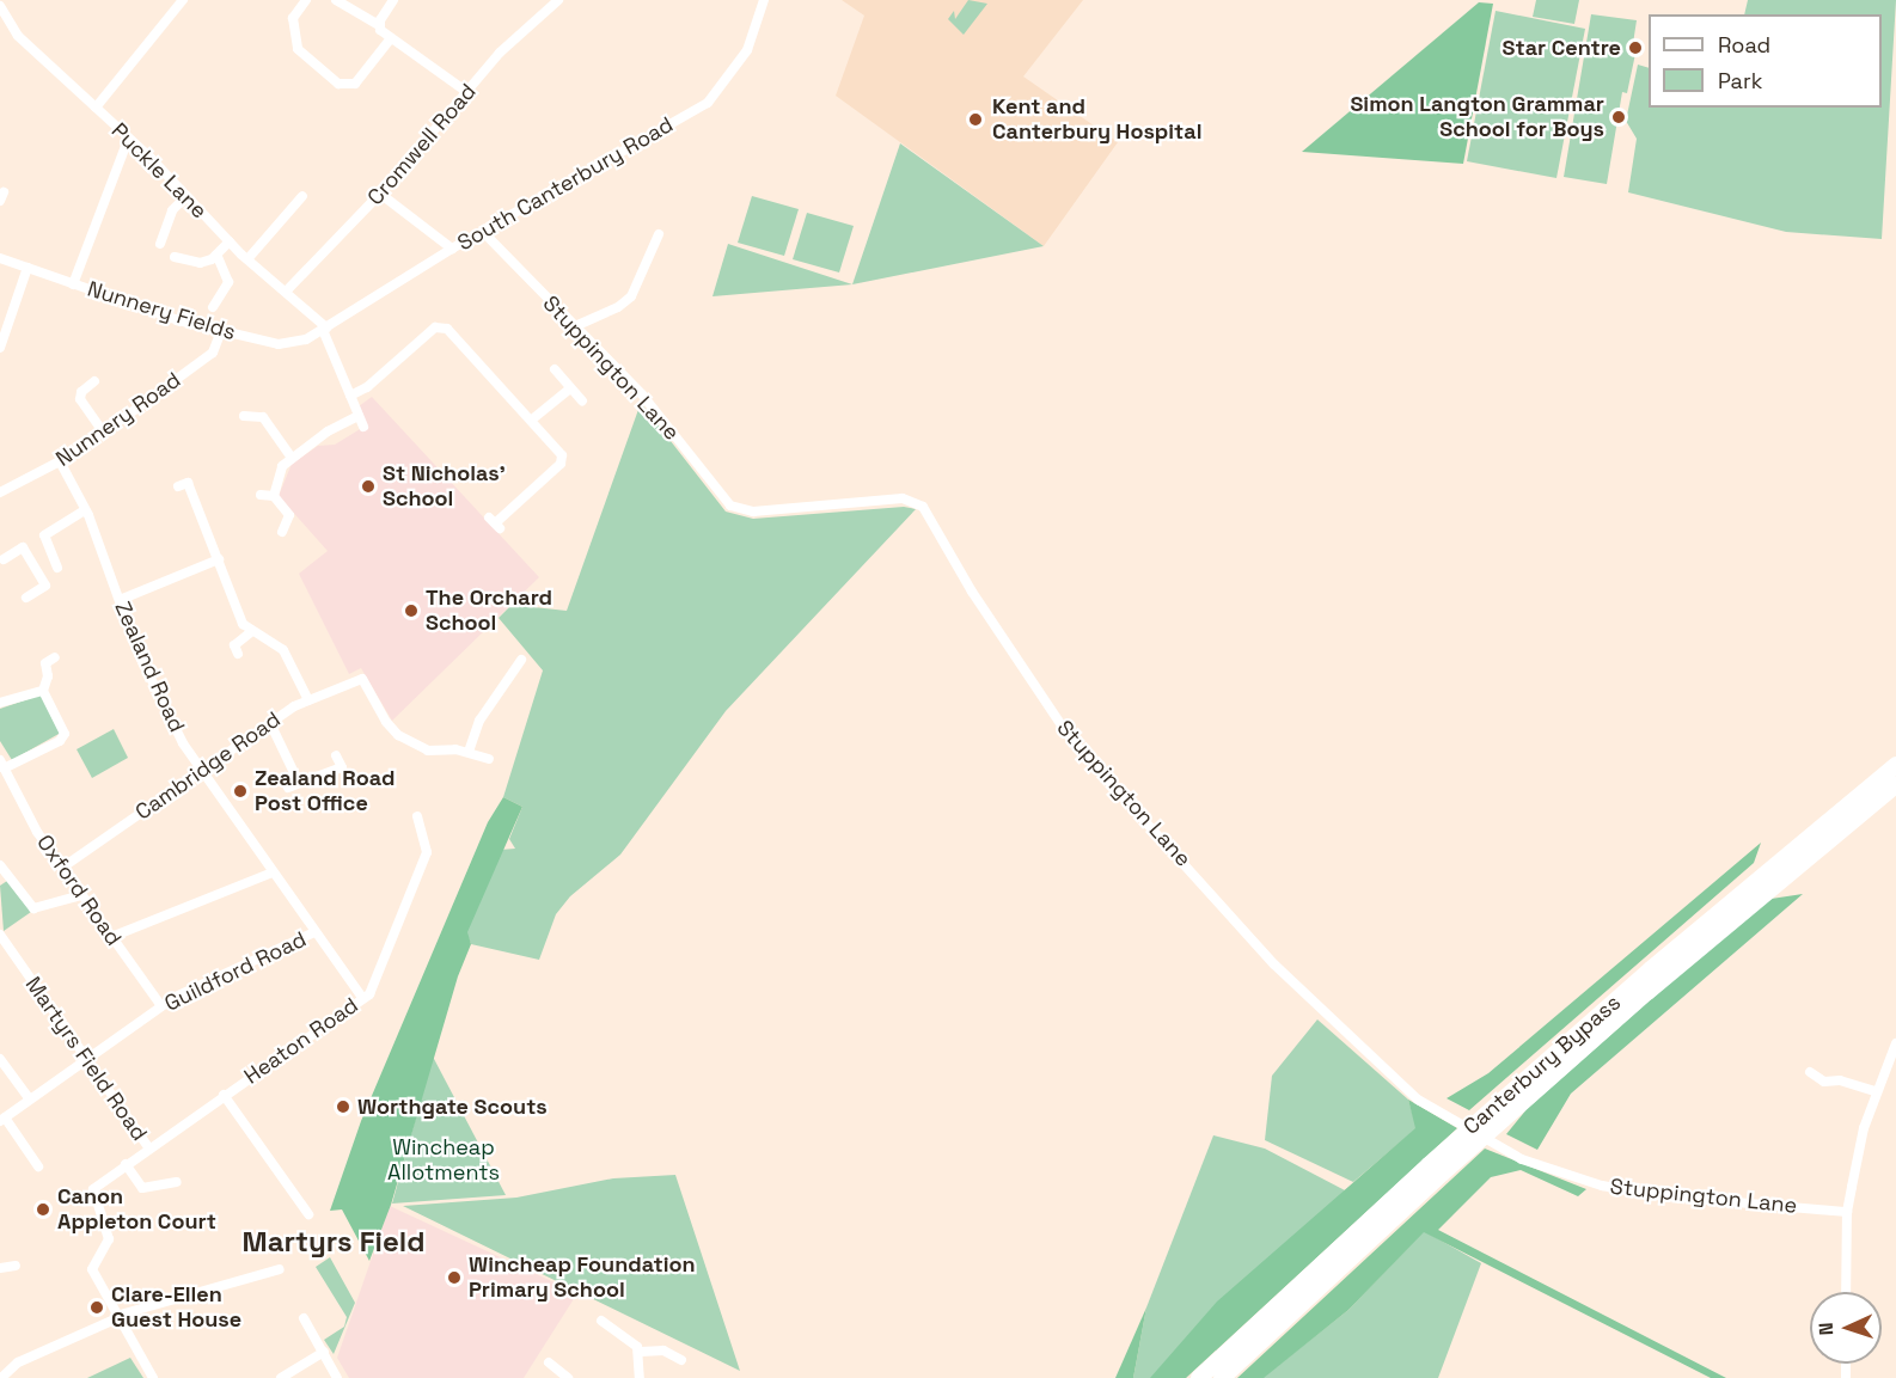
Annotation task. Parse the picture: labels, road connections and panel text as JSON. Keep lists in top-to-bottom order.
{
  "streets": {
    "highway": ["Canterbury Bypass"],
    "street": [
      "Cromwell Road",
      "Puckle Lane",
      "South Canterbury Road",
      "Nunnery Fields",
      "Stuppington Lane",
      "Nunnery Road",
      "Zealand Road",
      "Cambridge Road",
      "Oxford Road",
      "Guildford Road",
      "Heaton Road",
      "Martyrs Field Road"
    ]
  },
  "crossings": [
    ["Cromwell Road", "Puckle Lane"],
    ["Puckle Lane", "South Canterbury Road"],
    ["Puckle Lane", "Nunnery Fields"],
    ["South Canterbury Road", "Nunnery Fields"],
    ["South Canterbury Road", "Stuppington Lane"],
    ["Nunnery Fields", "Nunnery Road"],
    ["Nunnery Road", "Zealand Road"],
    ["Zealand Road", "Cambridge Road"],
    ["Zealand Road", "Guildford Road"],
    ["Zealand Road", "Heaton Road"],
    ["Cambridge Road", "Oxford Road"],
    ["Oxford Road", "Guildford Road"],
    ["Guildford Road", "Martyrs Field Road"],
    ["Heaton Road", "Martyrs Field Road"]
  ],
  "districts": ["Martyrs Field"],
  "parks": ["Wincheap Allotments"],
  "places": [
    "Star Centre",
    "Simon Langton Grammar School for Boys",
    "Kent and Canterbury Hospital",
    "St Nicholas' School",
    "The Orchard School",
    "Zealand Road Post Office",
    "Worthgate Scouts",
    "Canon Appleton Court",
    "Wincheap Foundation Primary School",
    "Clare-Ellen Guest House"
  ],
  "legend": ["Road", "Park"],
  "north": "left"
}
